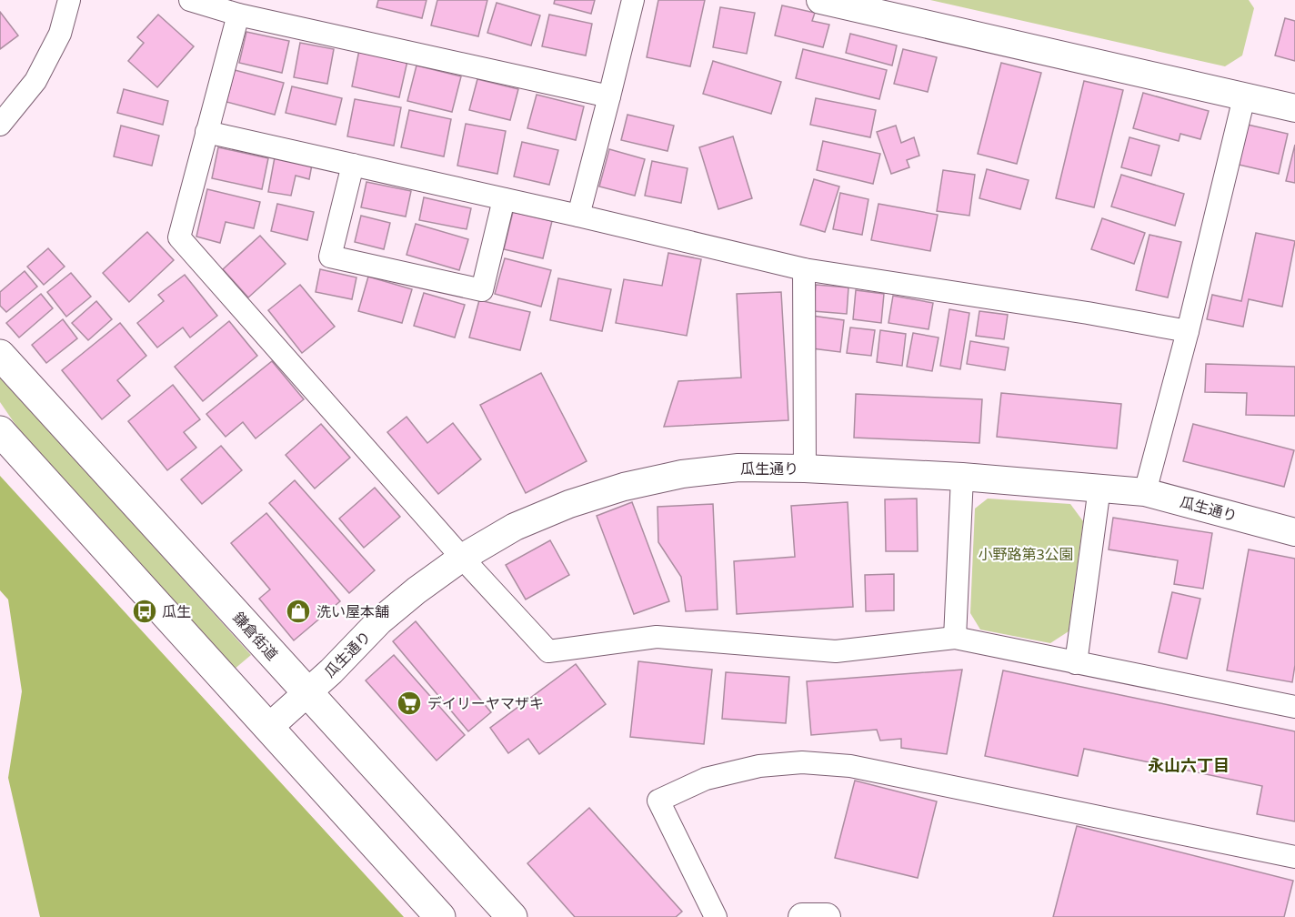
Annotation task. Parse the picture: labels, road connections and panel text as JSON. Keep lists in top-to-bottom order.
{
  "streets": {
    "main road": ["鎌倉街道"],
    "street": ["瓜生通り"]
  },
  "crossings": [
    ["瓜生通り", "鎌倉街道"]
  ],
  "districts": ["永山六丁目"],
  "parks": ["小野路第3公園"],
  "places": {
    "bus stop": ["瓜生"],
    "shop": ["洗い屋本舗"],
    "supermarket": ["デイリーヤマザキ"]
  }
}
